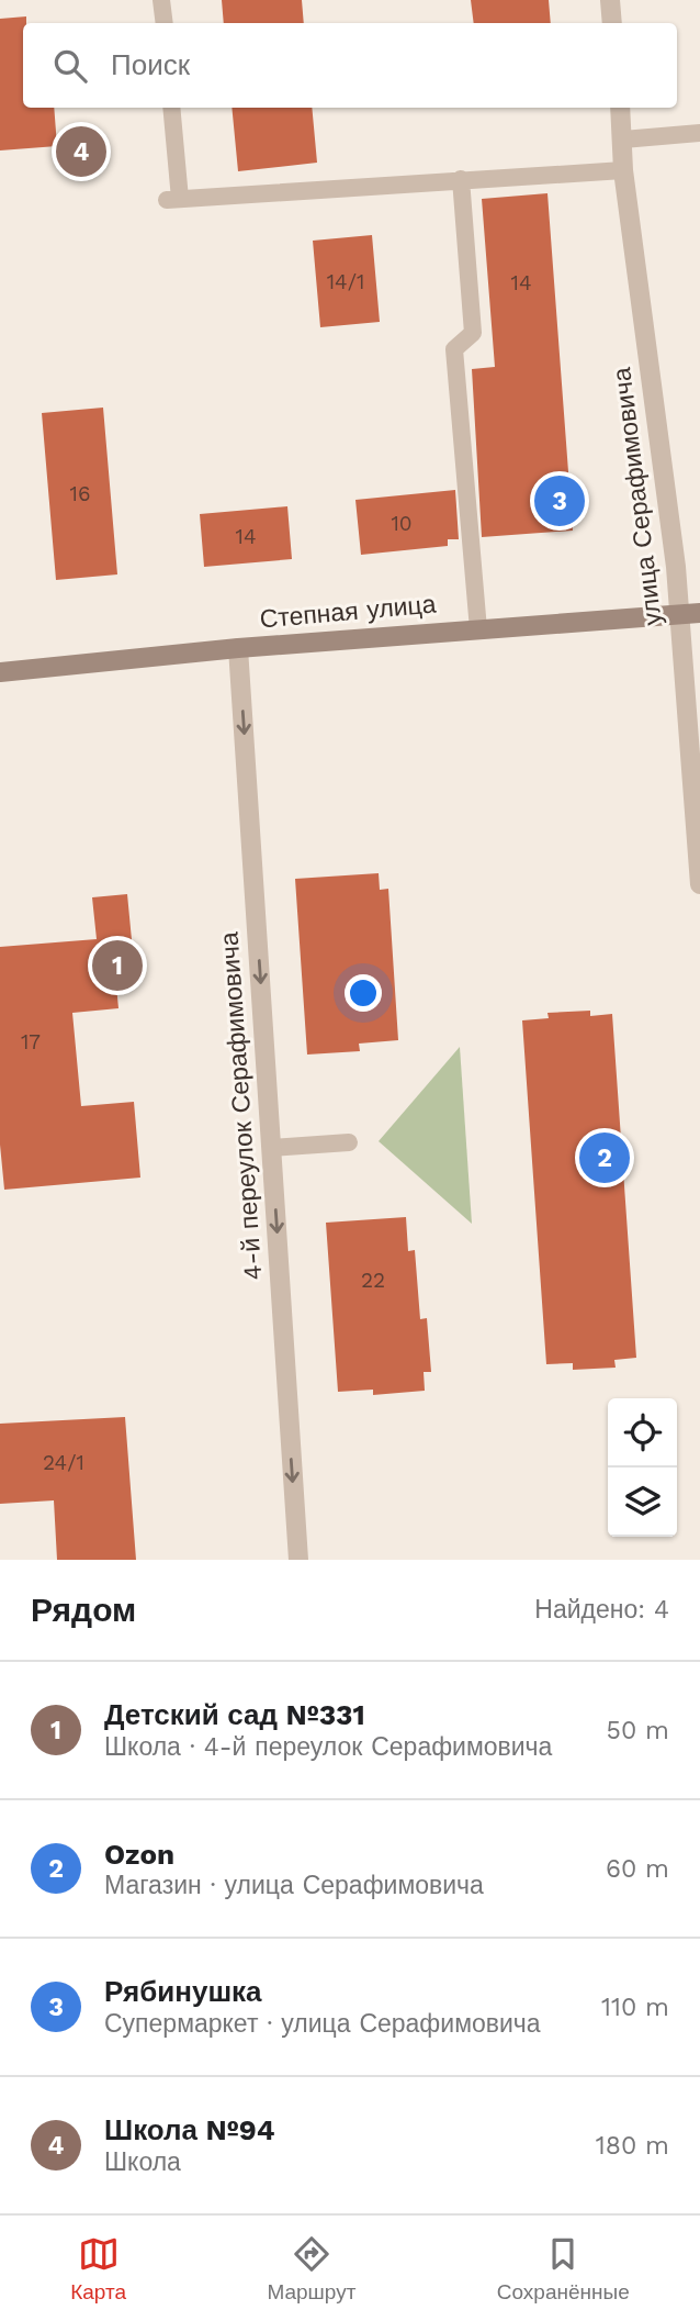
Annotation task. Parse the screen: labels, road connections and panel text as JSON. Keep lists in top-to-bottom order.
{
  "streets": {
    "street": ["улица Серафимовича", "Степная улица", "4-й переулок Серафимовича"]
  },
  "crossings": [
    ["улица Серафимовича", "Степная улица"],
    ["Степная улица", "4-й переулок Серафимовича"]
  ],
  "one_way": ["4-й переулок Серафимовича"],
  "house_numbers": [
    "14/1",
    "14",
    "16",
    "10",
    "14",
    "17",
    "22",
    "24/1"
  ],
  "page": {
    "search": "Поиск",
    "pins": [
      "4",
      "3",
      "1",
      "2"
    ],
    "heading": ["Рядом", "Найдено: 4"],
    "list": [
      {
        "mark": "1",
        "name": "Детский сад №331",
        "note": "Школа · 4-й переулок Серафимовича",
        "value": "50 m"
      },
      {
        "mark": "2",
        "name": "Ozon",
        "note": "Магазин · улица Серафимовича",
        "value": "60 m"
      },
      {
        "mark": "3",
        "name": "Рябинушка",
        "note": "Супермаркет · улица Серафимовича",
        "value": "110 m"
      },
      {
        "mark": "4",
        "name": "Школа №94",
        "note": "Школа",
        "value": "180 m"
      }
    ],
    "nav": ["Карта", "Маршрут", "Сохранённые"]
  }
}
